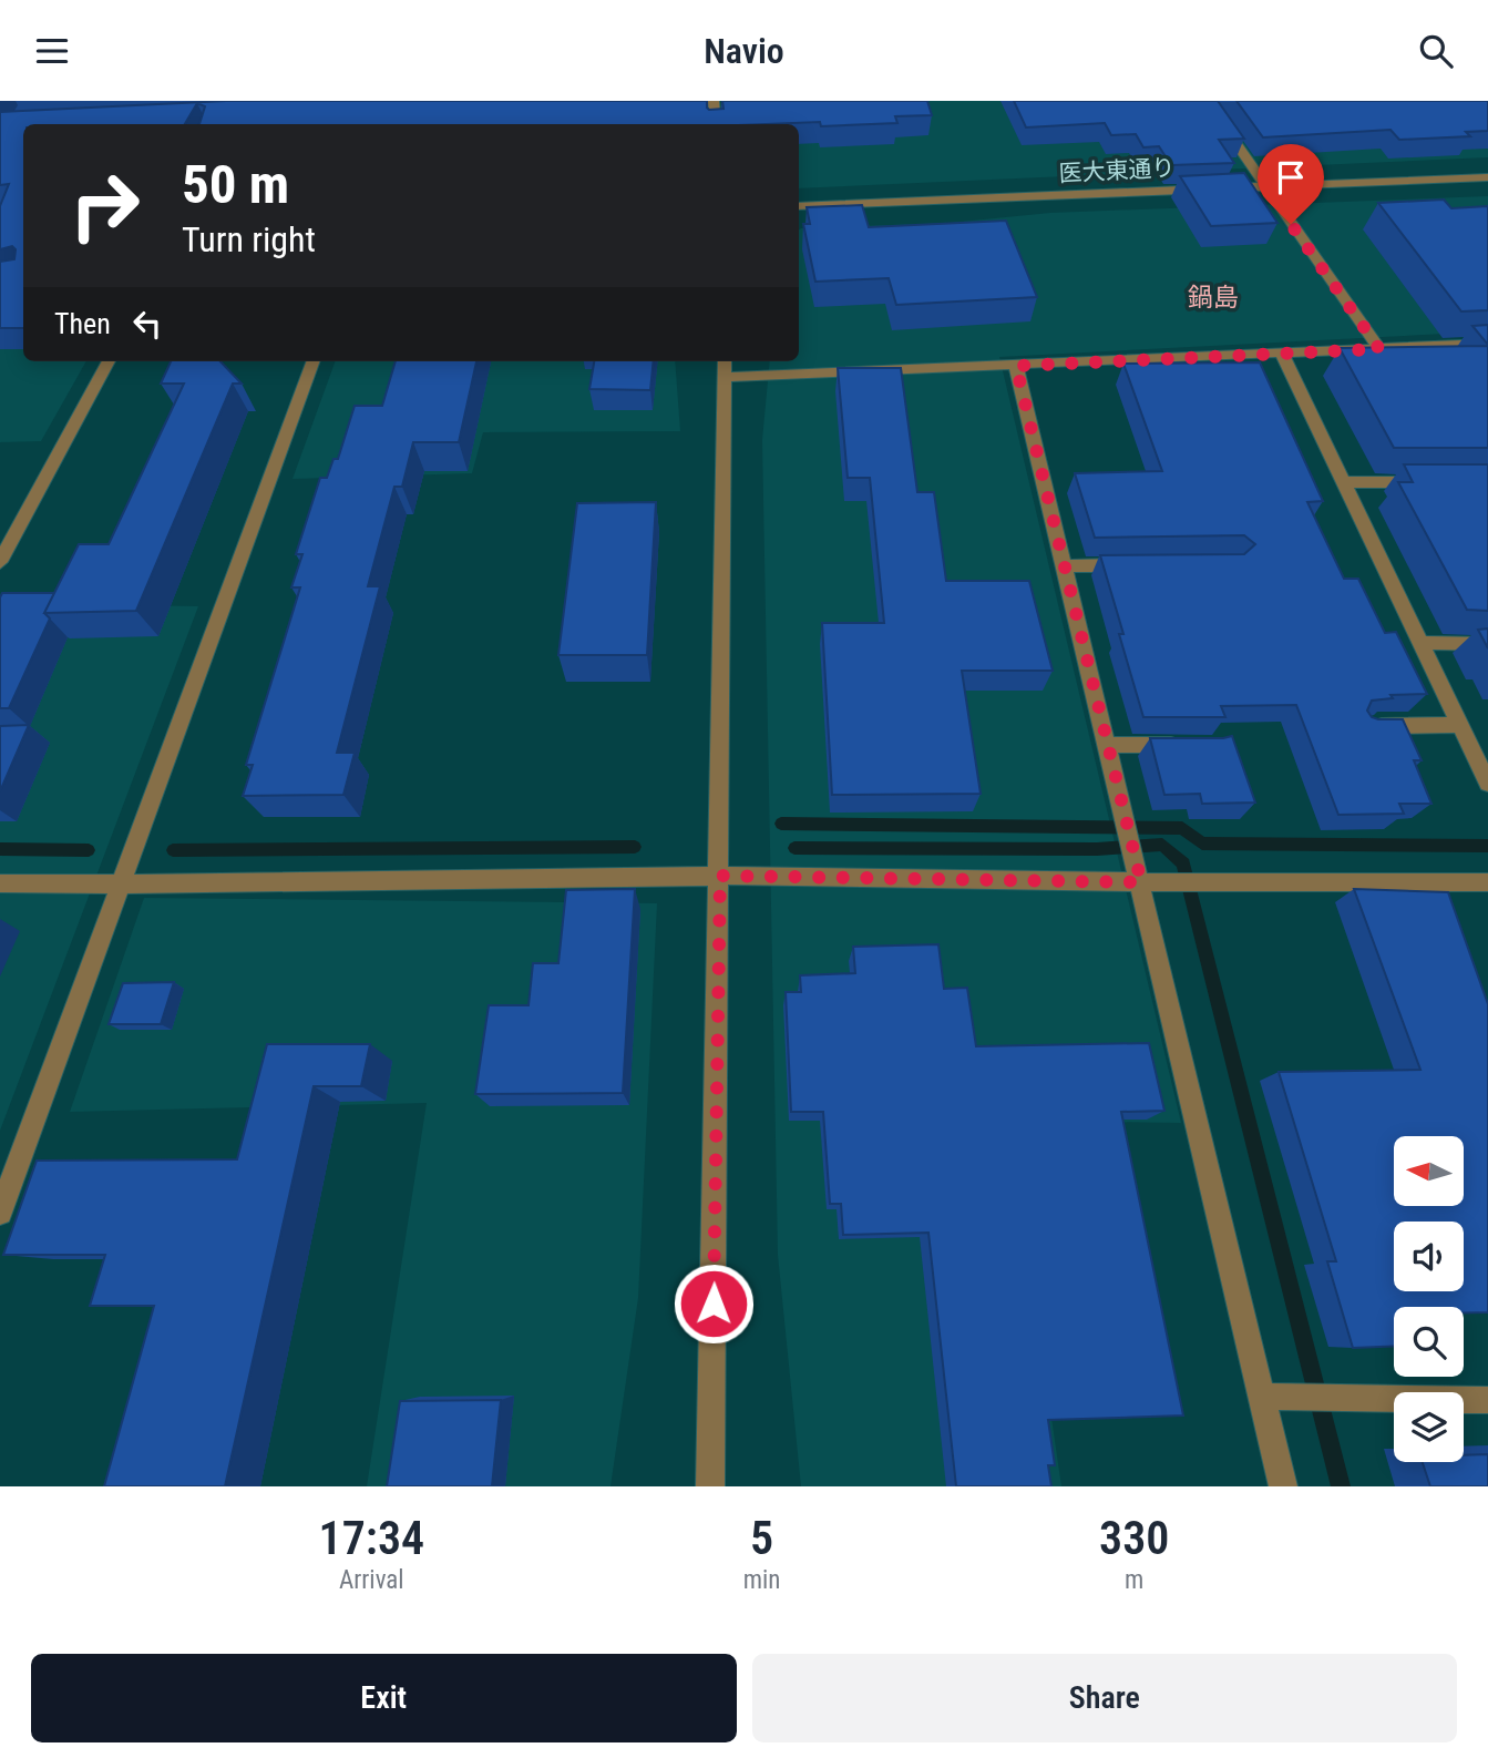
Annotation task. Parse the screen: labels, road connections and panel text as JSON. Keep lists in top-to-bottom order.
{
  "streets": {
    "street": ["医大東通り"]
  },
  "districts": ["鍋島"],
  "north": "left",
  "page": {
    "header": "Navio",
    "turn": ["50 m", "Turn right"],
    "then": "Then",
    "eta": [
      "17:34",
      "Arrival",
      "5",
      "min",
      "330",
      "m"
    ],
    "buttons": ["Exit", "Share"]
  }
}
